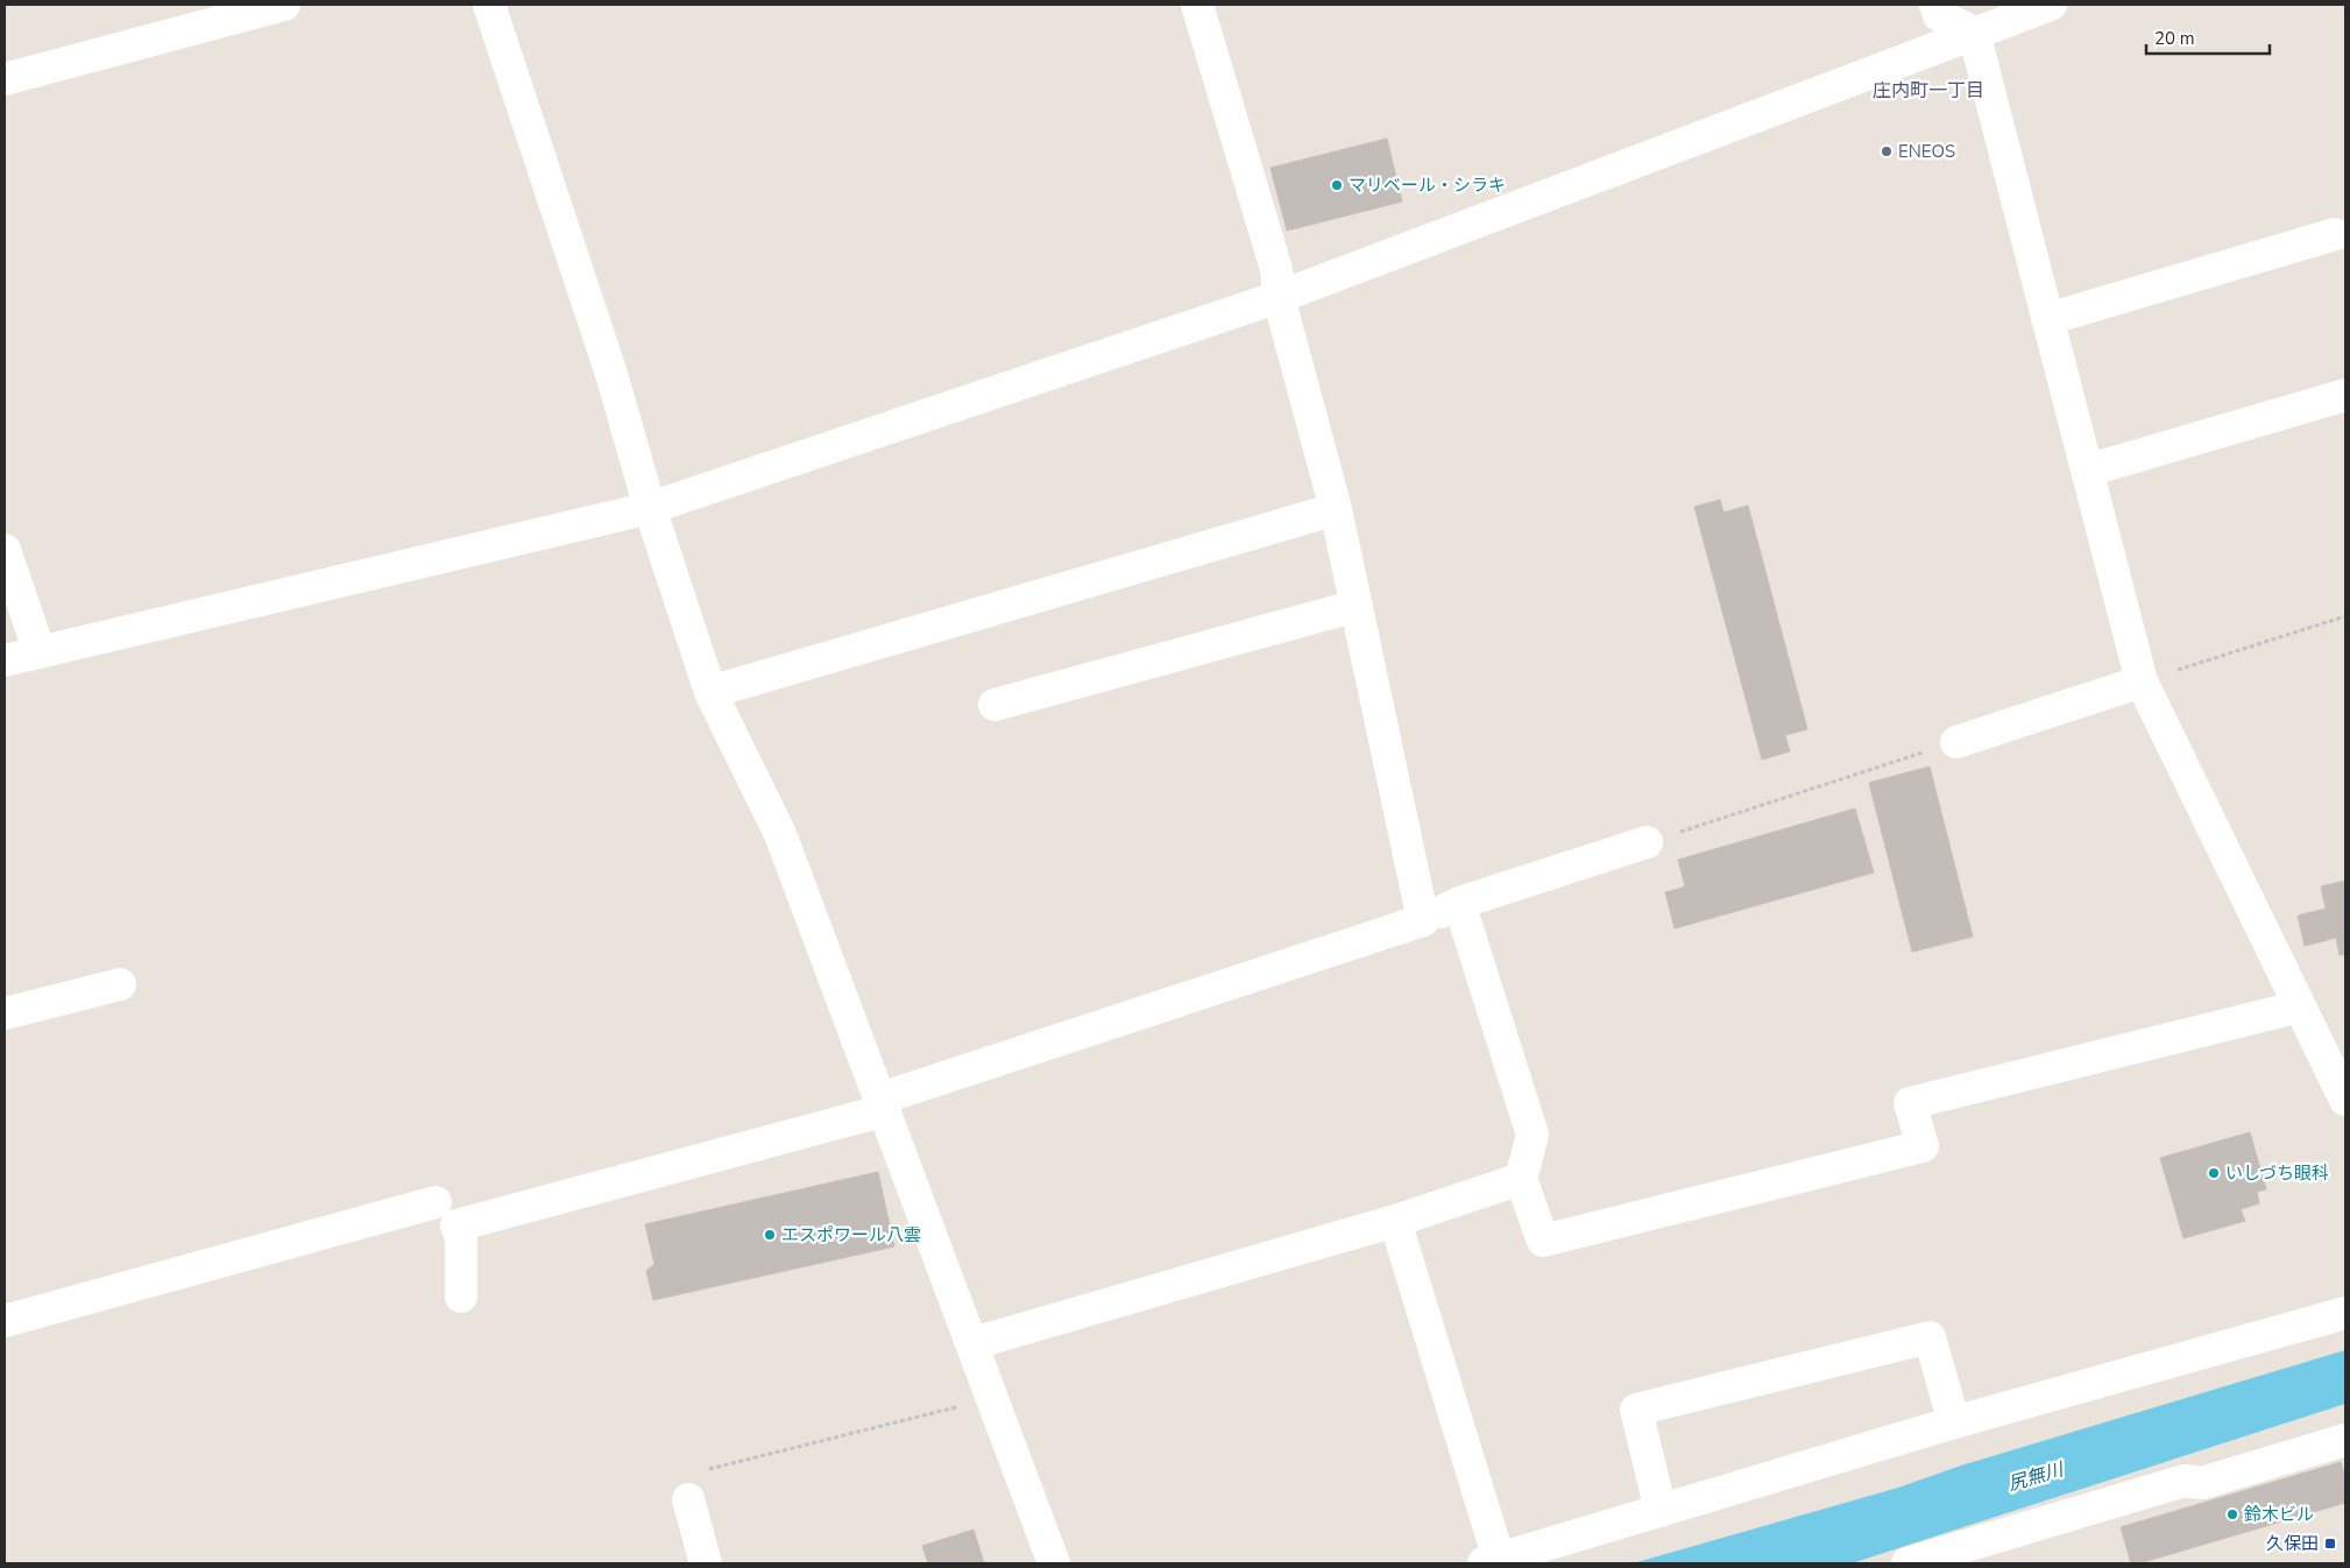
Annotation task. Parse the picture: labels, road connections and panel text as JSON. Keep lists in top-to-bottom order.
{
  "districts": ["庄内町一丁目"],
  "water": ["尻無川"],
  "places": {
    "other": [
      "ENEOS",
      "マリベール・シラキ",
      "いしづち眼科",
      "エスポワール八雲",
      "鈴木ビル"
    ],
    "transit": ["久保田"]
  },
  "scale_bar": "20 m"
}
